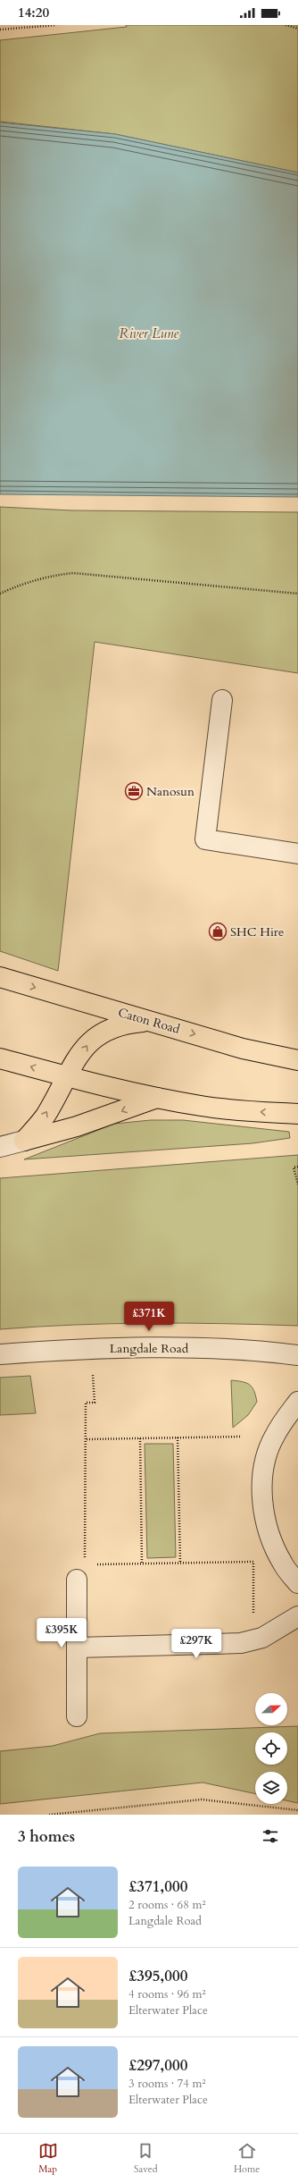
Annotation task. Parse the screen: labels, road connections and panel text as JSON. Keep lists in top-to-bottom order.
{
  "streets": {
    "main road": ["Caton Road"],
    "street": ["Langdale Road"]
  },
  "water": ["River Lune"],
  "places": {
    "office": ["Nanosun"],
    "shop": ["SHC Hire"]
  },
  "north": "right",
  "page": {
    "status": "14:20",
    "price": ["£371K", "£395K", "£297K"],
    "heading": "3 homes",
    "list": [
      {
        "name": "£371,000",
        "note": "2 rooms · 68 m² · Langdale Road"
      },
      {
        "name": "£395,000",
        "note": "4 rooms · 96 m² · Elterwater Place"
      },
      {
        "name": "£297,000",
        "note": "3 rooms · 74 m² · Elterwater Place"
      }
    ],
    "tabs": ["Map", "Saved", "Home"]
  }
}
